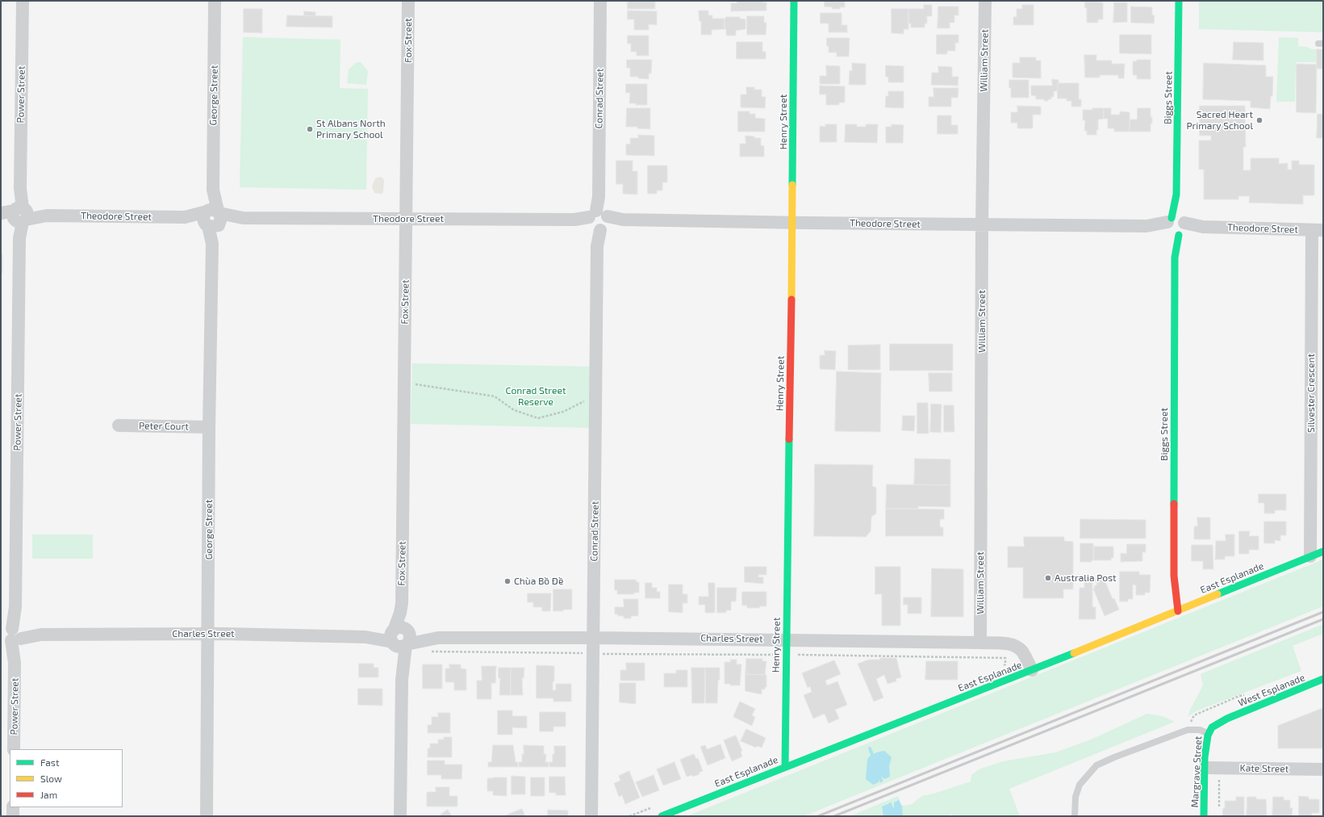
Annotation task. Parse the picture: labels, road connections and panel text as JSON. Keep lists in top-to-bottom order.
{
  "streets": {
    "street": [
      "Fox Street",
      "William Street",
      "Power Street",
      "George Street",
      "Biggs Street",
      "Conrad Street",
      "Henry Street",
      "Theodore Street",
      "Silvester Crescent",
      "Peter Court",
      "East Esplanade",
      "Charles Street",
      "West Esplanade",
      "Kate Street",
      "Margrave Street"
    ]
  },
  "crossings": [
    ["Fox Street", "Theodore Street"],
    ["Fox Street", "Charles Street"],
    ["William Street", "Theodore Street"],
    ["William Street", "Charles Street"],
    ["Power Street", "Theodore Street"],
    ["Power Street", "Charles Street"],
    ["George Street", "Theodore Street"],
    ["George Street", "Peter Court"],
    ["George Street", "Charles Street"],
    ["Biggs Street", "Theodore Street"],
    ["Biggs Street", "East Esplanade"],
    ["Conrad Street", "Theodore Street"],
    ["Conrad Street", "Charles Street"],
    ["Henry Street", "Theodore Street"],
    ["Henry Street", "East Esplanade"],
    ["Henry Street", "Charles Street"],
    ["Theodore Street", "Silvester Crescent"],
    ["Silvester Crescent", "East Esplanade"],
    ["East Esplanade", "Charles Street"],
    ["West Esplanade", "Margrave Street"],
    ["Kate Street", "Margrave Street"]
  ],
  "parks": ["Conrad Street Reserve"],
  "places": [
    "Sacred Heart Primary School",
    "St Albans North Primary School",
    "Australia Post",
    "Chùa Bồ Đề"
  ],
  "legend": ["Fast", "Slow", "Jam"]
}
